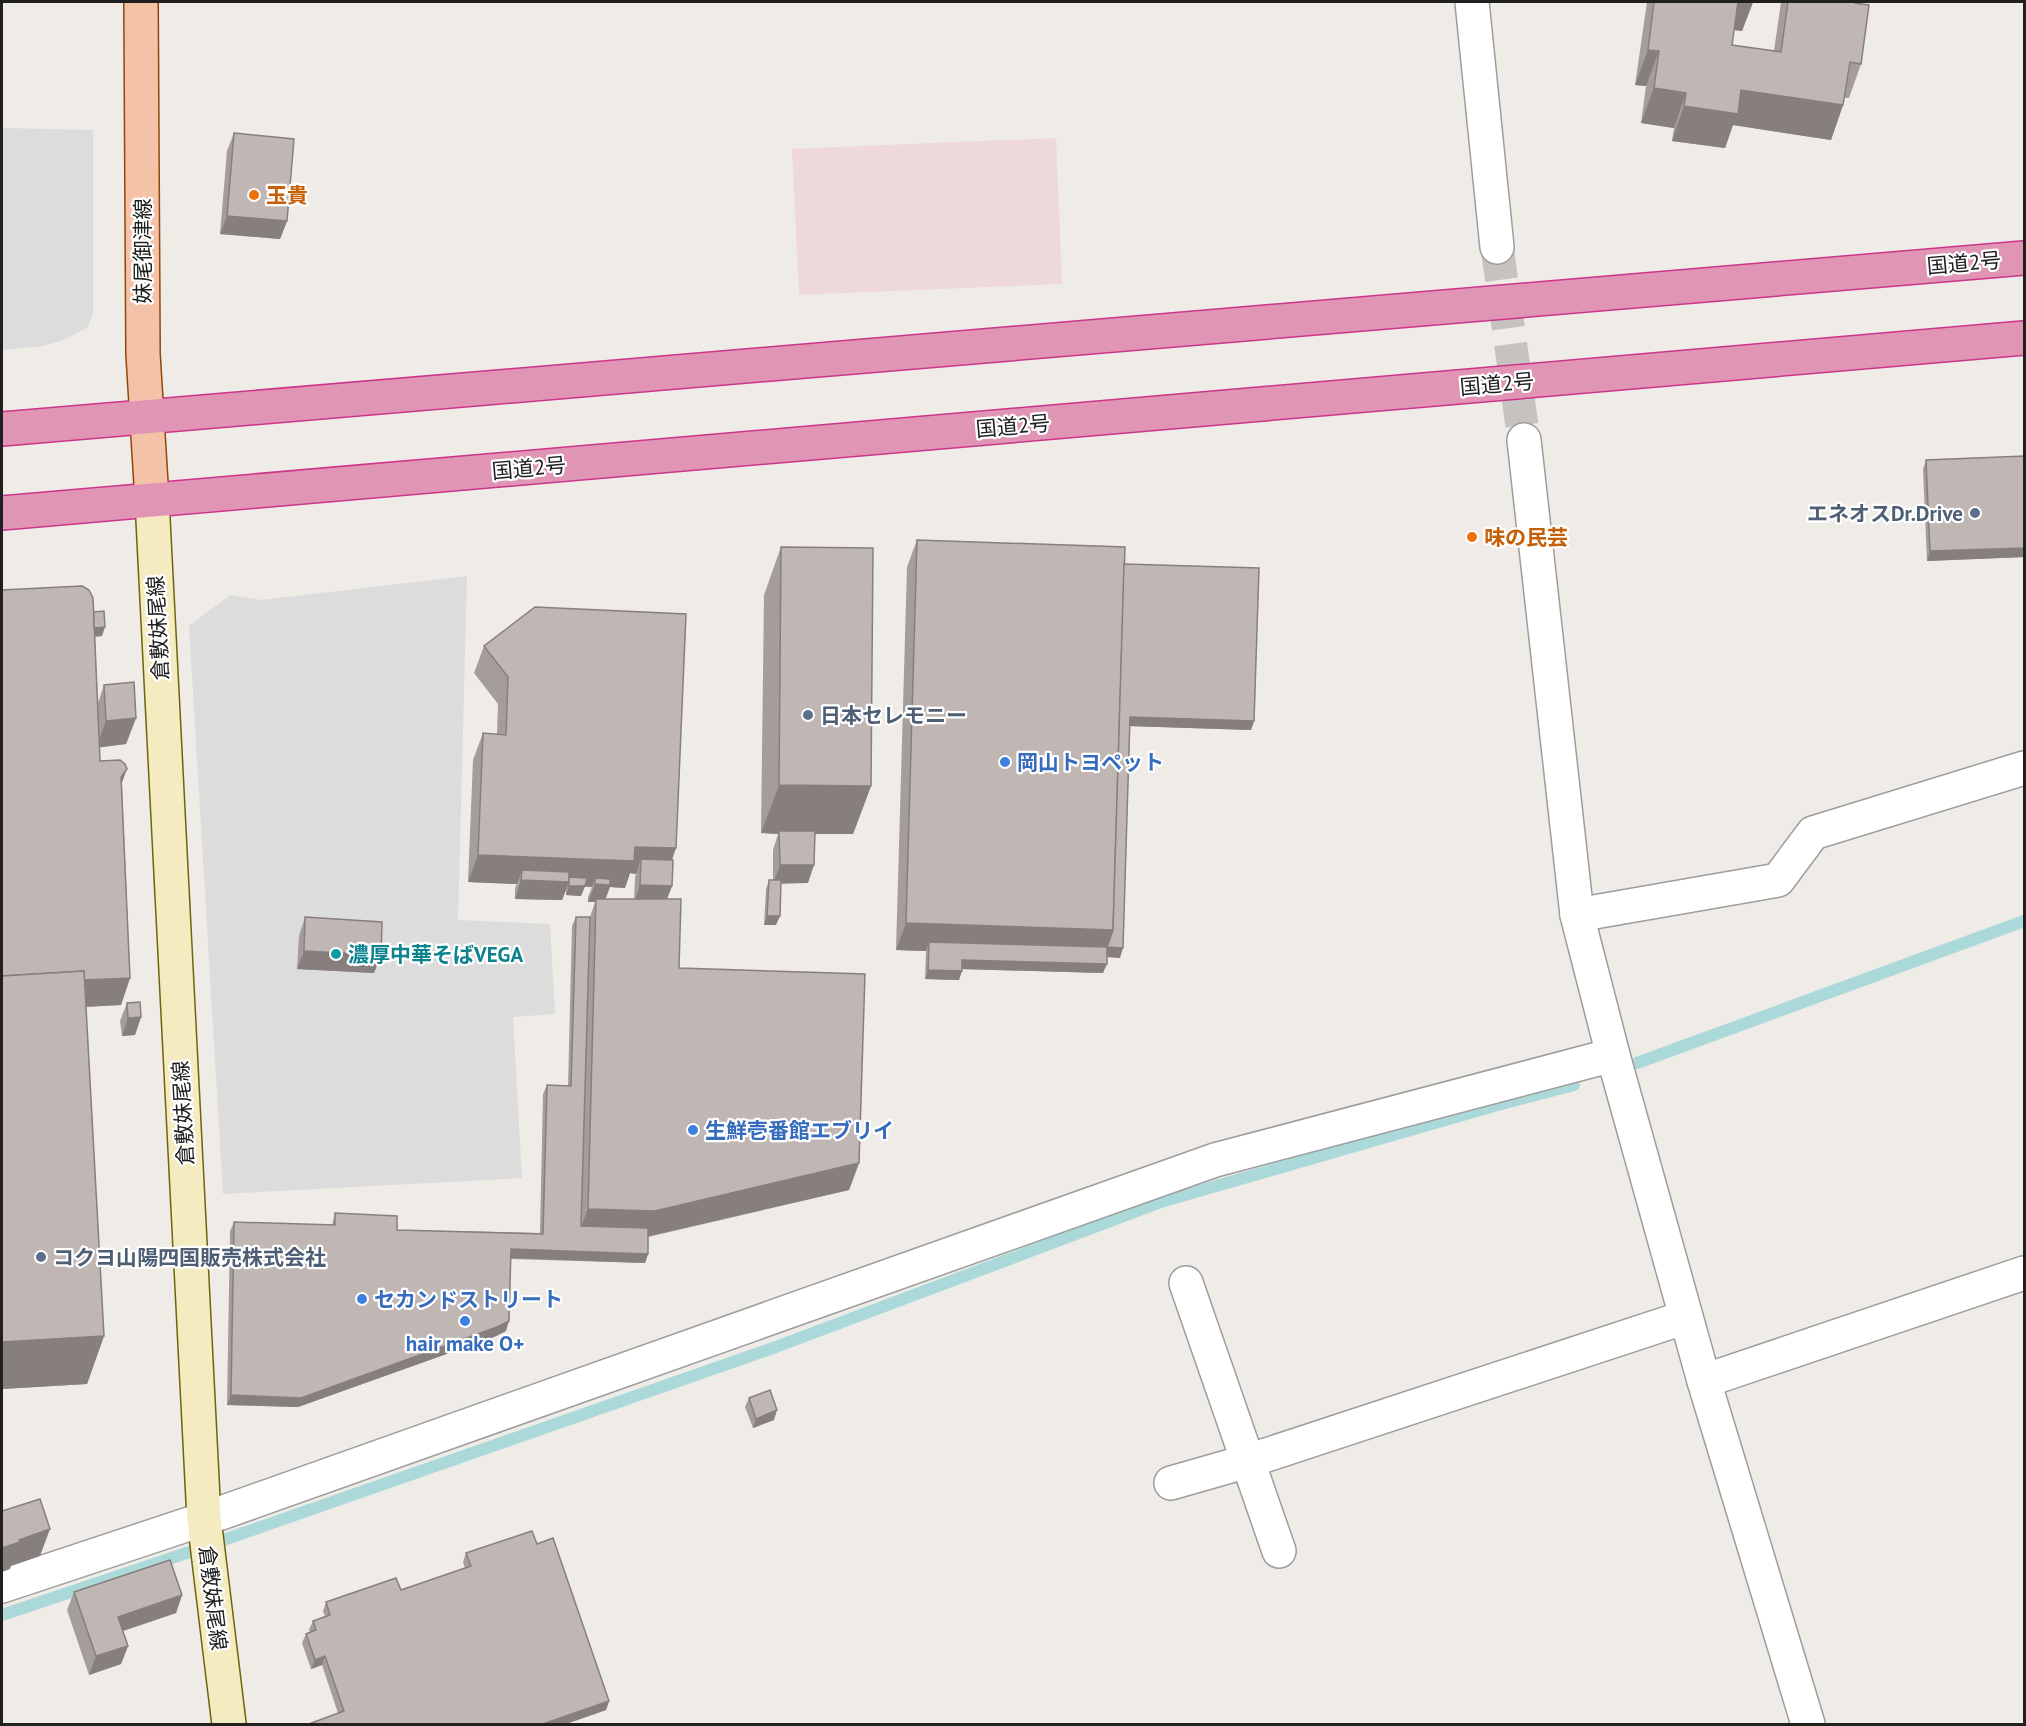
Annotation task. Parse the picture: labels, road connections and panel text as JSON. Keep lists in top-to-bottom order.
{
  "streets": {
    "highway": ["国道2号"],
    "main road": ["妹尾御津線", "倉敷妹尾線"]
  },
  "crossings": [
    ["妹尾御津線", "国道2号"],
    ["妹尾御津線", "倉敷妹尾線"],
    ["国道2号", "倉敷妹尾線"]
  ],
  "places": [
    "玉貴",
    "エネオスDr.Drive",
    "味の民芸",
    "日本セレモニー",
    "岡山トヨペット",
    "濃厚中華そばVEGA",
    "生鮮壱番館エブリイ",
    "コクヨ山陽四国販売株式会社",
    "セカンドストリート",
    "hair make O+"
  ]
}
